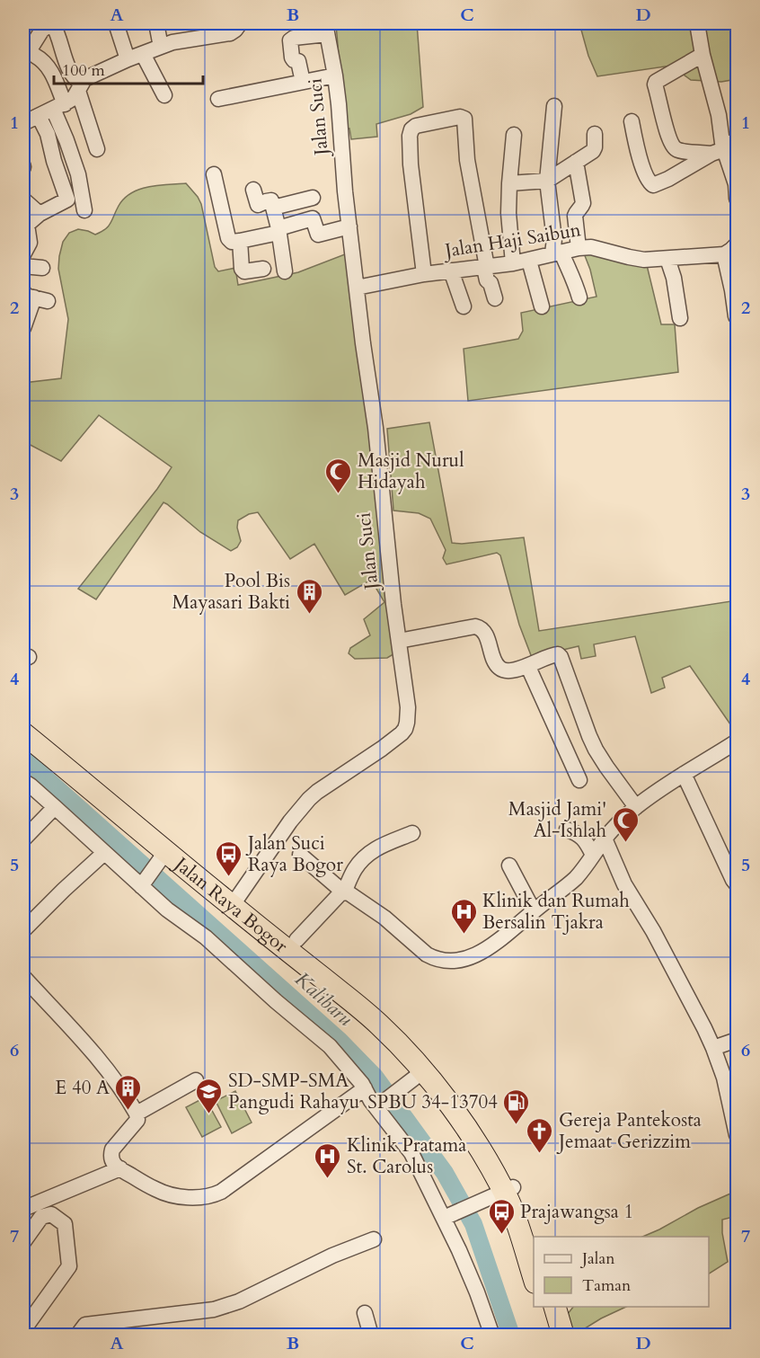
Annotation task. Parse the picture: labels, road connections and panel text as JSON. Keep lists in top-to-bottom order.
{
  "streets": {
    "highway": ["Jalan Raya Bogor"],
    "street": ["Jalan Suci", "Jalan Haji Saibun"]
  },
  "crossings": [
    ["Jalan Suci", "Jalan Haji Saibun"],
    ["Jalan Suci", "Jalan Raya Bogor"]
  ],
  "water": ["Kalibaru"],
  "places": {
    "mosque": ["Masjid Nurul Hidayah", "Masjid Jami' Al-Ishlah"],
    "building": ["Pool Bis Mayasari Bakti", "E 40 A"],
    "bus stop": ["Jalan Suci Raya Bogor", "Prajawangsa 1"],
    "hospital": ["Klinik dan Rumah Bersalin Tjakra", "Klinik Pratama St. Carolus"],
    "school or university": ["SD-SMP-SMA Pangudi Rahayu"],
    "fuel station": ["SPBU 34-13704"],
    "church": ["Gereja Pantekosta Jemaat Gerizzim"]
  },
  "legend": ["Jalan", "Taman"],
  "scale_bar": "100 m",
  "grid": {
    "columns": [
      "A",
      "B",
      "C",
      "D"
    ],
    "rows": [
      "1",
      "2",
      "3",
      "4",
      "5",
      "6",
      "7"
    ]
  }
}
